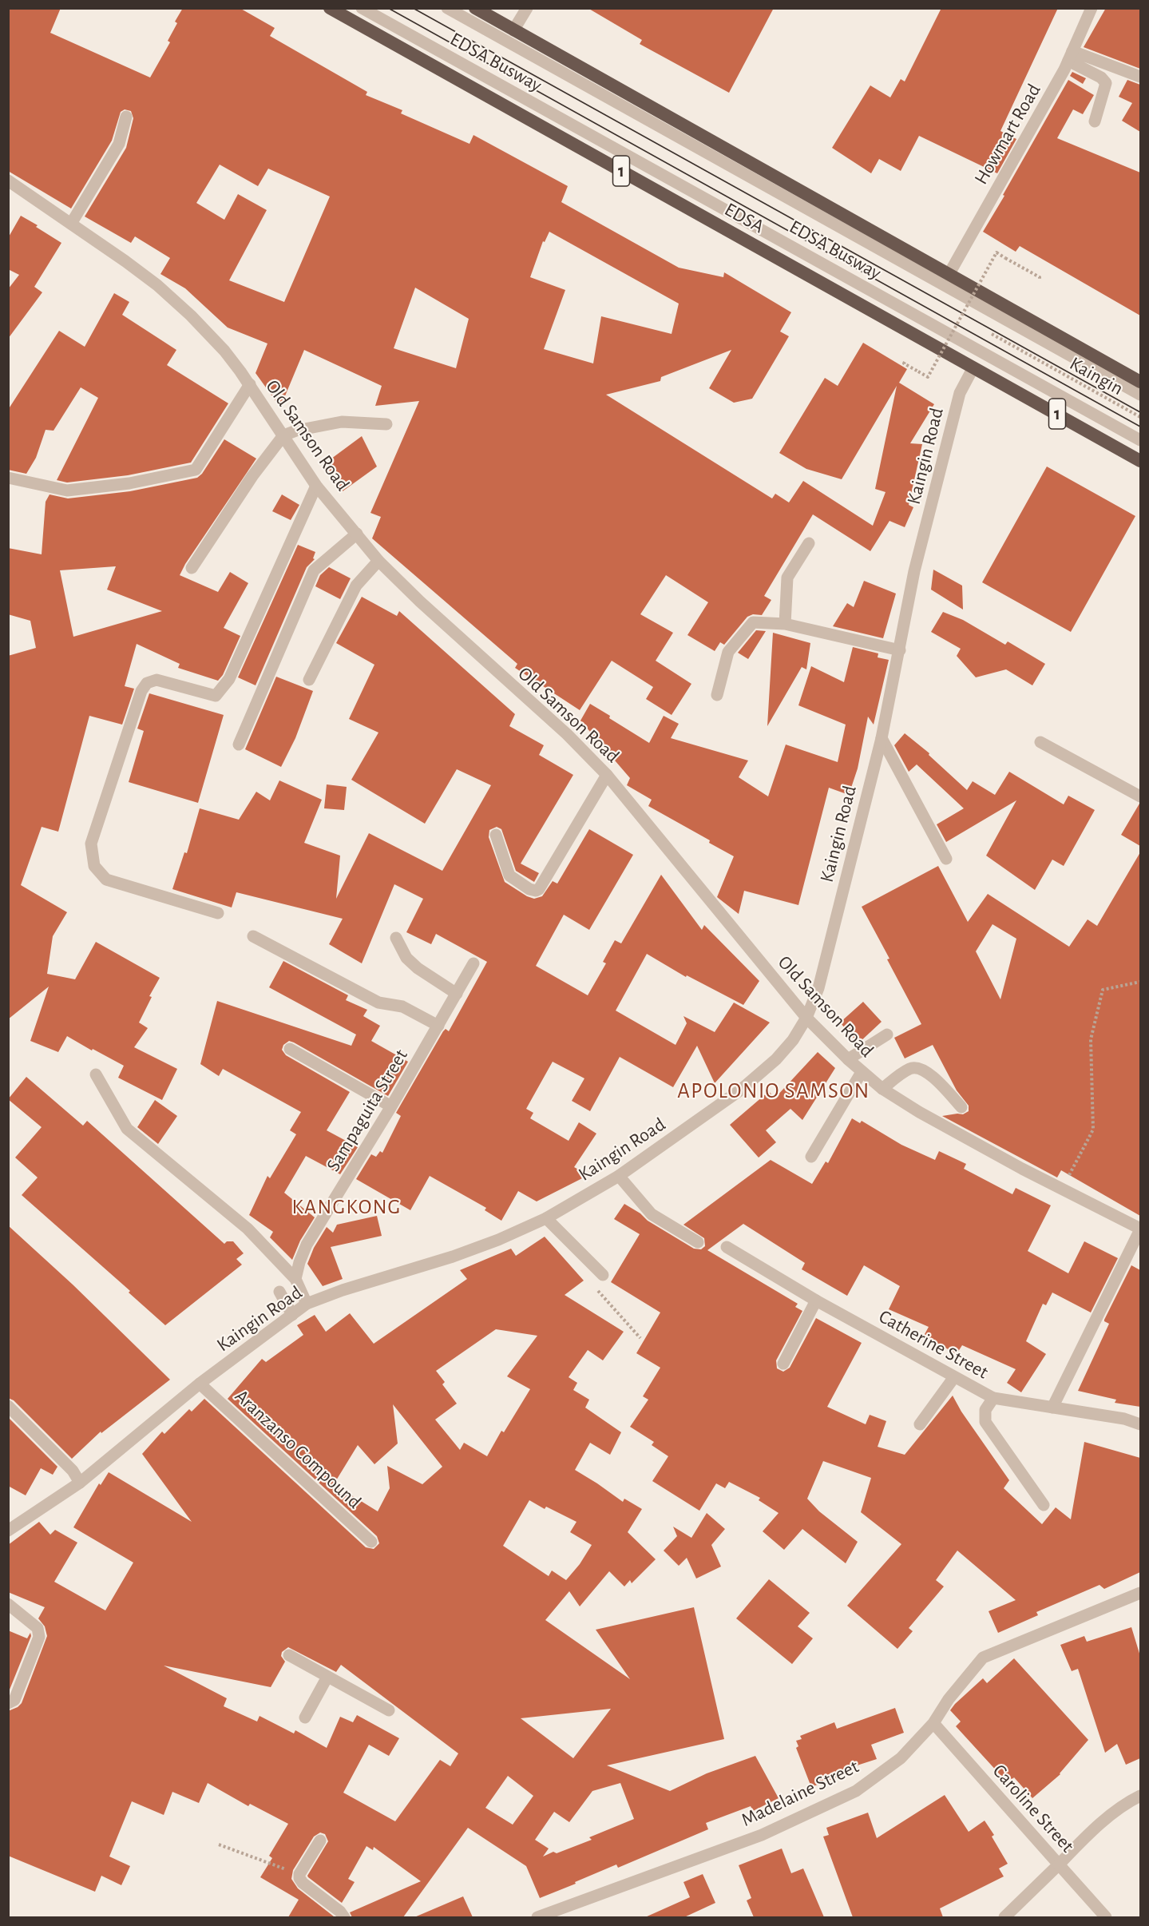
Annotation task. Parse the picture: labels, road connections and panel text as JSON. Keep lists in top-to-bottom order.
{
  "streets": {
    "highway": ["1", "EDSA"],
    "street": [
      "EDSA Busway",
      "Howmart Road",
      "Old Samson Road",
      "Kaingin Road",
      "Sampaguita Street",
      "Catherine Street",
      "Aranzanso Compound",
      "Madelaine Street",
      "Caroline Street"
    ],
    "path": ["Kaingin"]
  },
  "crossings": [
    ["EDSA", "Kaingin Road"],
    ["Old Samson Road", "Kaingin Road"],
    ["Kaingin Road", "Aranzanso Compound"],
    ["Madelaine Street", "Caroline Street"]
  ],
  "districts": ["APOLONIO SAMSON", "KANGKONG"]
}
